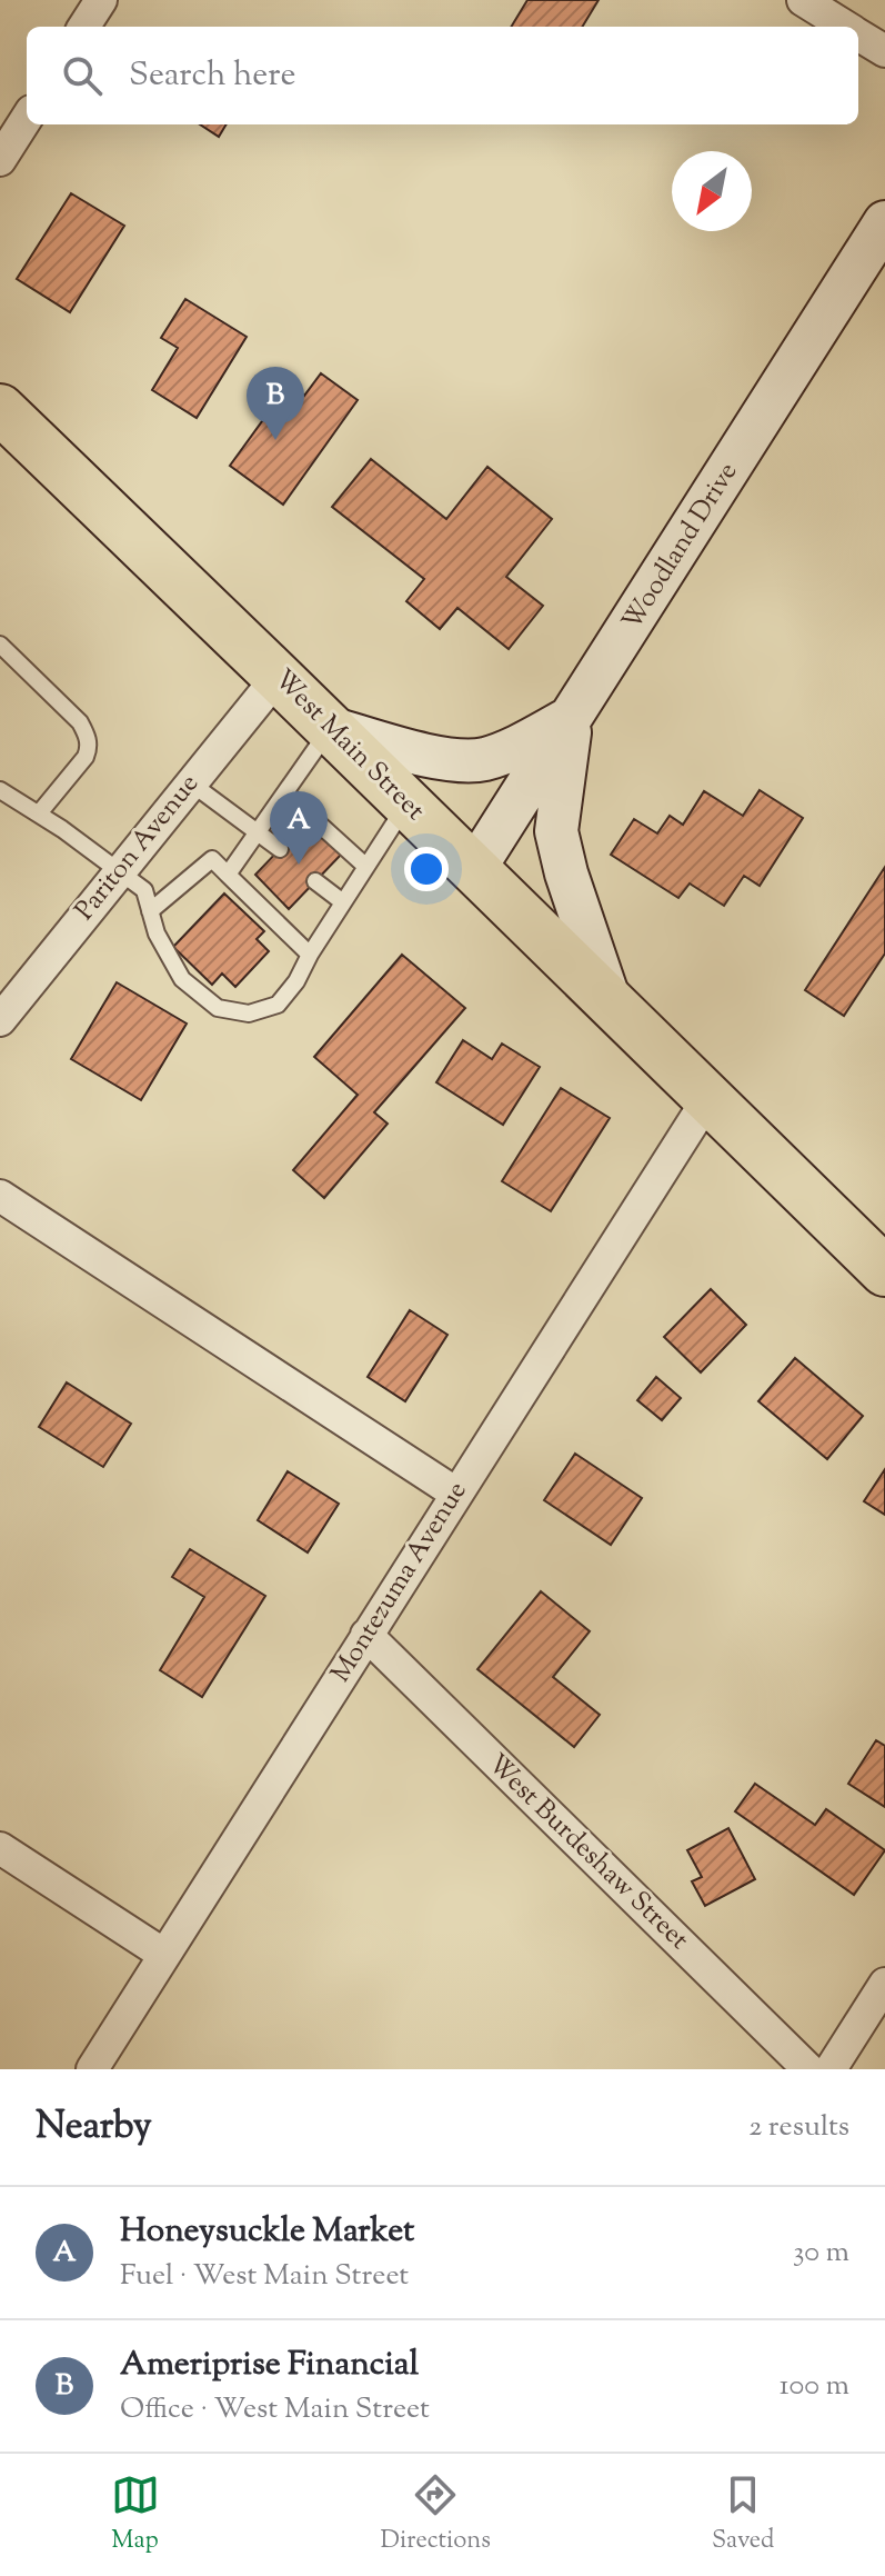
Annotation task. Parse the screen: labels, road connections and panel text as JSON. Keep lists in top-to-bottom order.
{
  "streets": {
    "main road": ["Woodland Drive", "West Main Street"],
    "street": ["Pariton Avenue", "Montezuma Avenue", "West Burdeshaw Street"]
  },
  "crossings": [
    ["Woodland Drive", "West Main Street"],
    ["West Main Street", "Pariton Avenue"],
    ["West Main Street", "Montezuma Avenue"],
    ["Montezuma Avenue", "West Burdeshaw Street"]
  ],
  "north": "bottom left",
  "page": {
    "search": "Search here",
    "pins": ["B", "A"],
    "heading": ["Nearby", "2 results"],
    "list": [
      {
        "mark": "A",
        "name": "Honeysuckle Market",
        "note": "Fuel · West Main Street",
        "value": "30 m"
      },
      {
        "mark": "B",
        "name": "Ameriprise Financial",
        "note": "Office · West Main Street",
        "value": "100 m"
      }
    ],
    "nav": ["Map", "Directions", "Saved"]
  }
}
